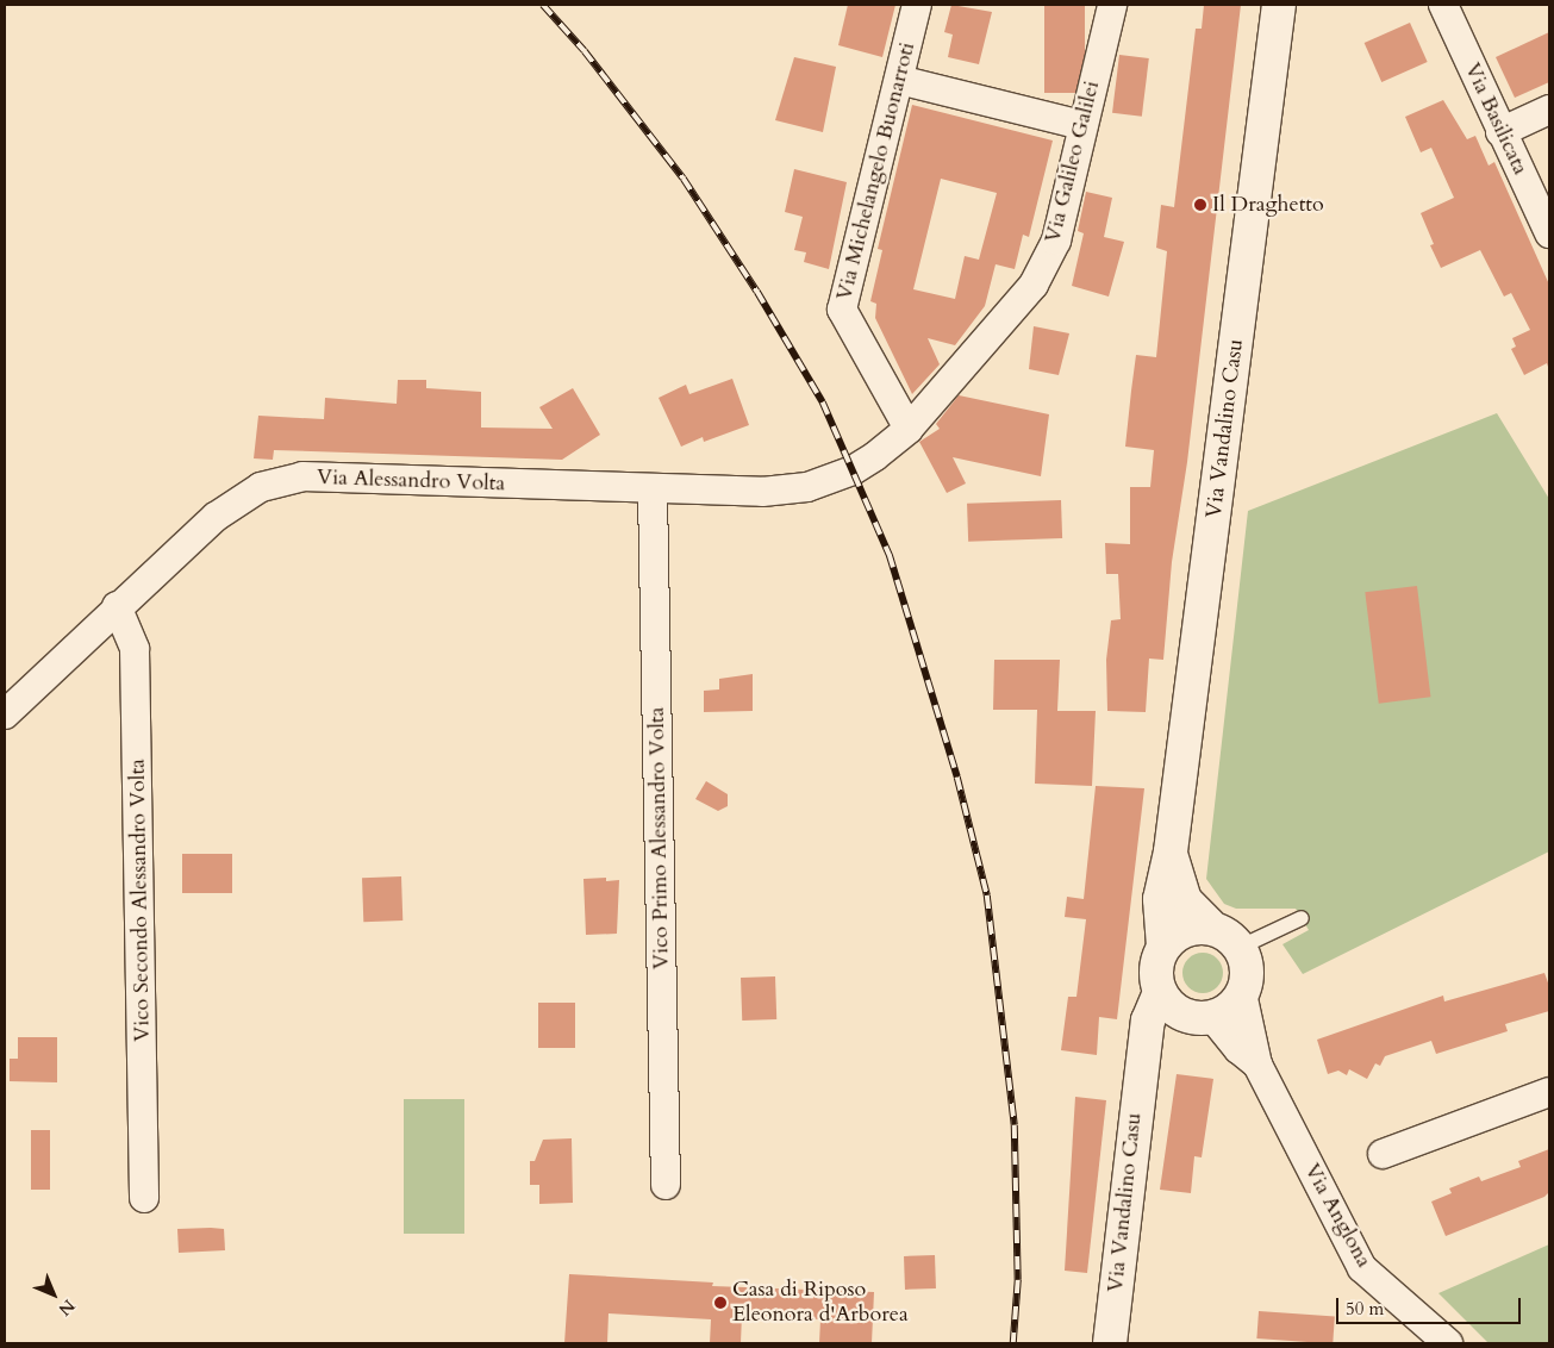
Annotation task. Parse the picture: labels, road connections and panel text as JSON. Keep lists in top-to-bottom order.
{
  "streets": {
    "main road": ["Via Vandalino Casu"],
    "street": [
      "Via Basilicata",
      "Via Galileo Galilei",
      "Via Michelangelo Buonarroti",
      "Via Alessandro Volta",
      "Vico Primo Alessandro Volta",
      "Vico Secondo Alessandro Volta",
      "Via Anglona"
    ]
  },
  "crossings": [
    ["Via Galileo Galilei", "Via Michelangelo Buonarroti"],
    ["Via Galileo Galilei", "Via Alessandro Volta"],
    ["Via Michelangelo Buonarroti", "Via Alessandro Volta"],
    ["Via Vandalino Casu", "Via Anglona"],
    ["Via Alessandro Volta", "Vico Primo Alessandro Volta"],
    ["Via Alessandro Volta", "Vico Secondo Alessandro Volta"]
  ],
  "places": ["Il Draghetto", "Casa di Riposo Eleonora d'Arborea"],
  "scale_bar": "50 m",
  "north": "bottom right"
}
